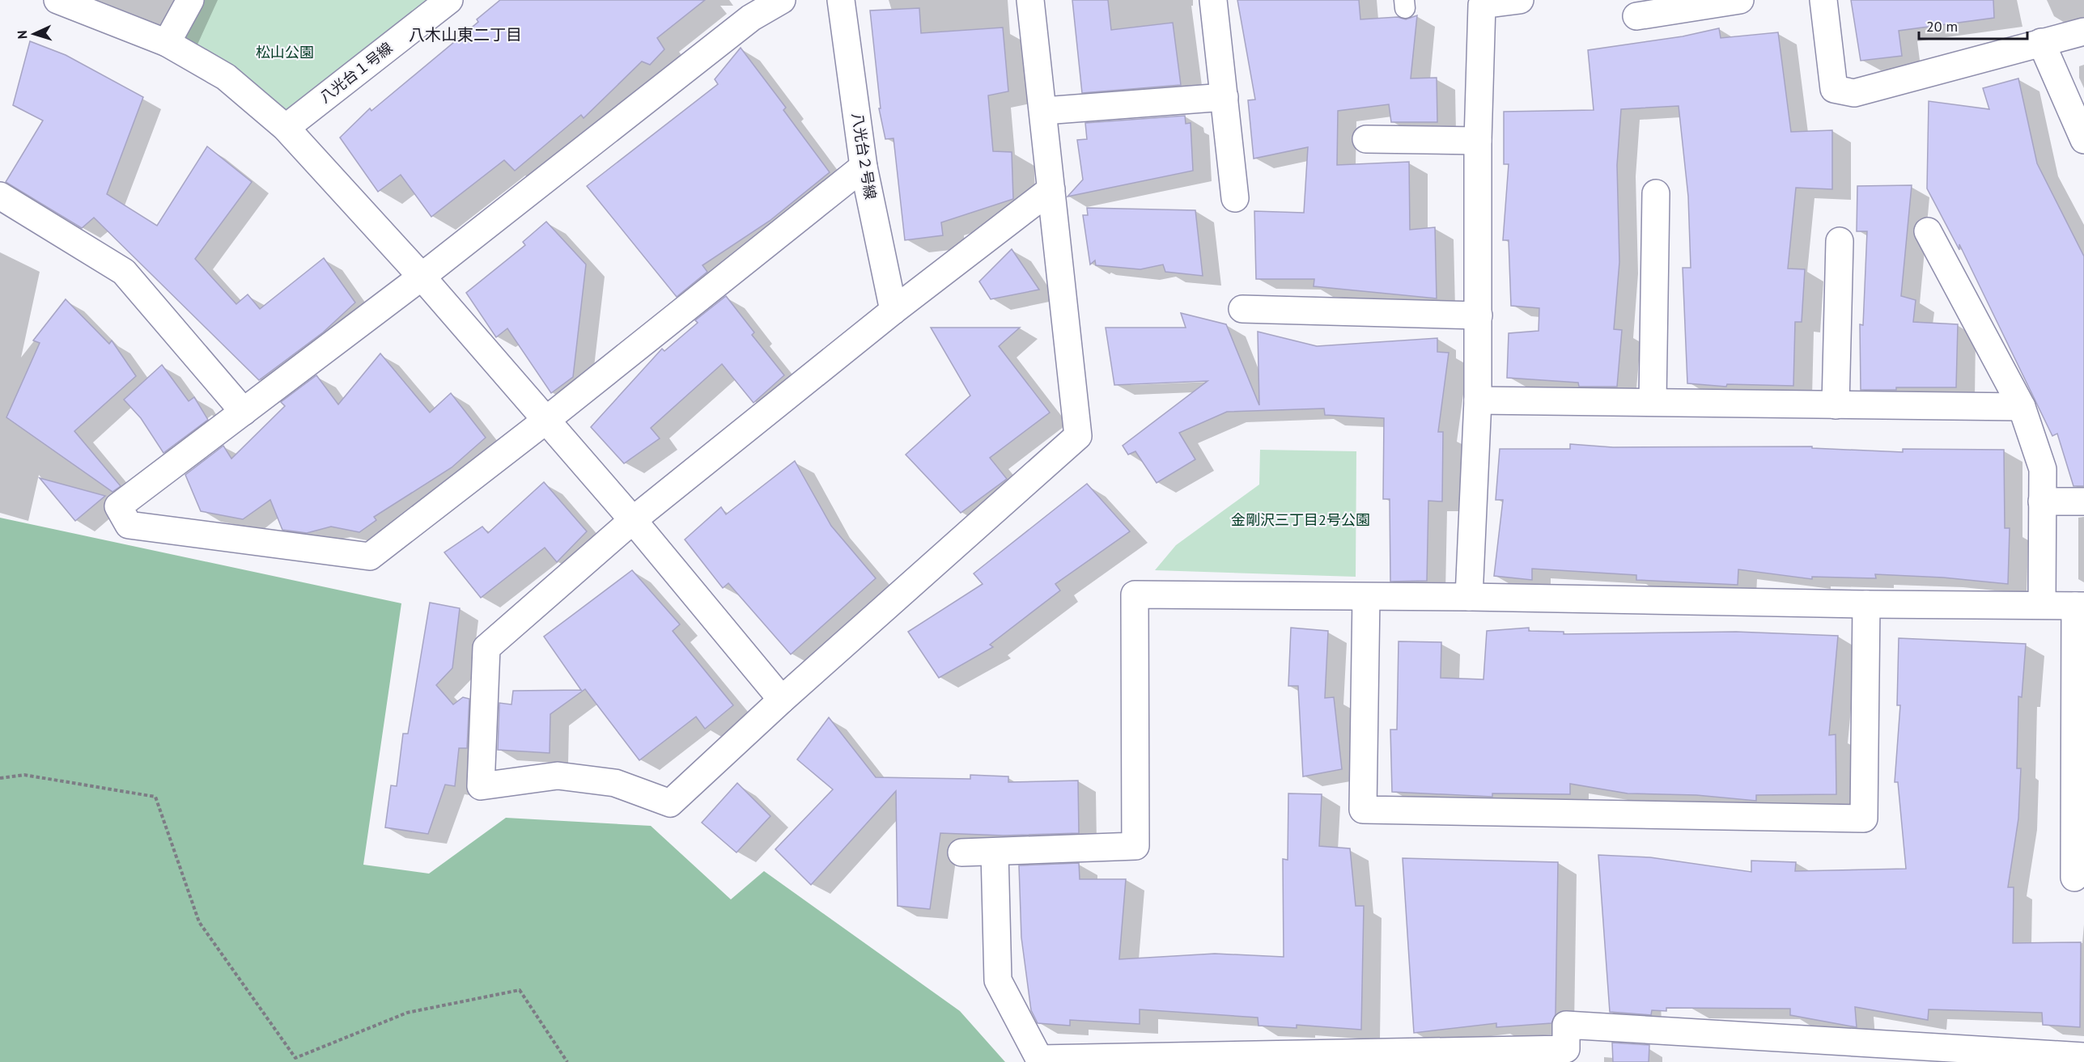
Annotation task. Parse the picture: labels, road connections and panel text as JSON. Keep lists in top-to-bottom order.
{
  "streets": {
    "street": ["八光台１号線", "八光台２号線"]
  },
  "districts": ["八木山東二丁目"],
  "parks": ["松山公園", "金剛沢三丁目2号公園"],
  "scale_bar": "20 m",
  "north": "left"
}
